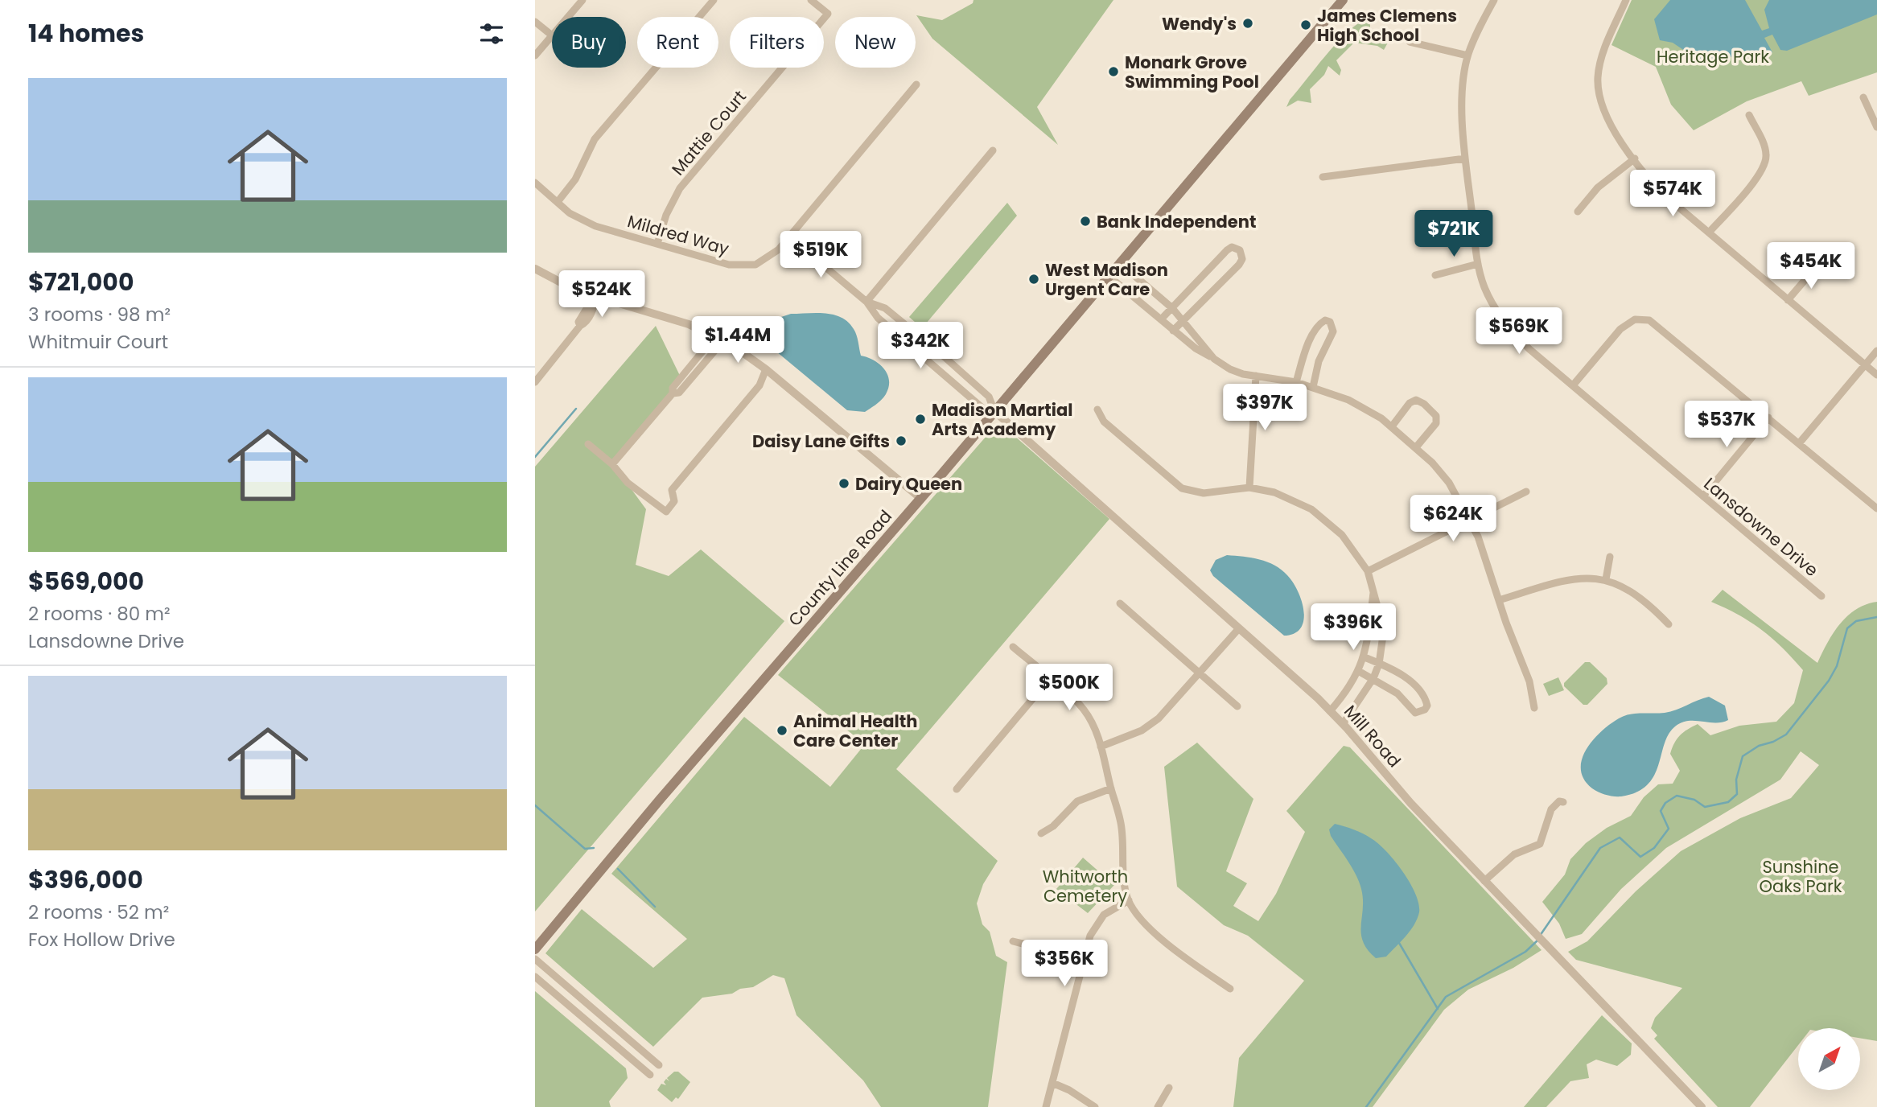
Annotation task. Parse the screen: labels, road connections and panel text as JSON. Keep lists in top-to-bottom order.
{
  "streets": {
    "main road": ["County Line Road"],
    "street": [
      "Mattie Court",
      "Mildred Way",
      "Lansdowne Drive",
      "Mill Road"
    ]
  },
  "crossings": [
    ["Mattie Court", "Mildred Way"],
    ["County Line Road", "Mill Road"]
  ],
  "parks": ["Heritage Park", "Sunshine Oaks Park", "Whitworth Cemetery"],
  "places": [
    "Wendy's",
    "James Clemens High School",
    "Monark Grove Swimming Pool",
    "Bank Independent",
    "West Madison Urgent Care",
    "Madison Martial Arts Academy",
    "Daisy Lane Gifts",
    "Dairy Queen",
    "Animal Health Care Center"
  ],
  "north": "top right",
  "page": {
    "heading": "14 homes",
    "chip": [
      "Buy",
      "Rent",
      "Filters",
      "New"
    ],
    "list": [
      {
        "name": "$721,000",
        "note": "3 rooms · 98 m² · Whitmuir Court"
      },
      {
        "name": "$569,000",
        "note": "2 rooms · 80 m² · Lansdowne Drive"
      },
      {
        "name": "$396,000",
        "note": "2 rooms · 52 m² · Fox Hollow Drive"
      }
    ],
    "price": [
      "$574K",
      "$721K",
      "$519K",
      "$454K",
      "$524K",
      "$569K",
      "$1.44M",
      "$342K",
      "$397K",
      "$537K",
      "$624K",
      "$396K",
      "$500K",
      "$356K"
    ]
  }
}
